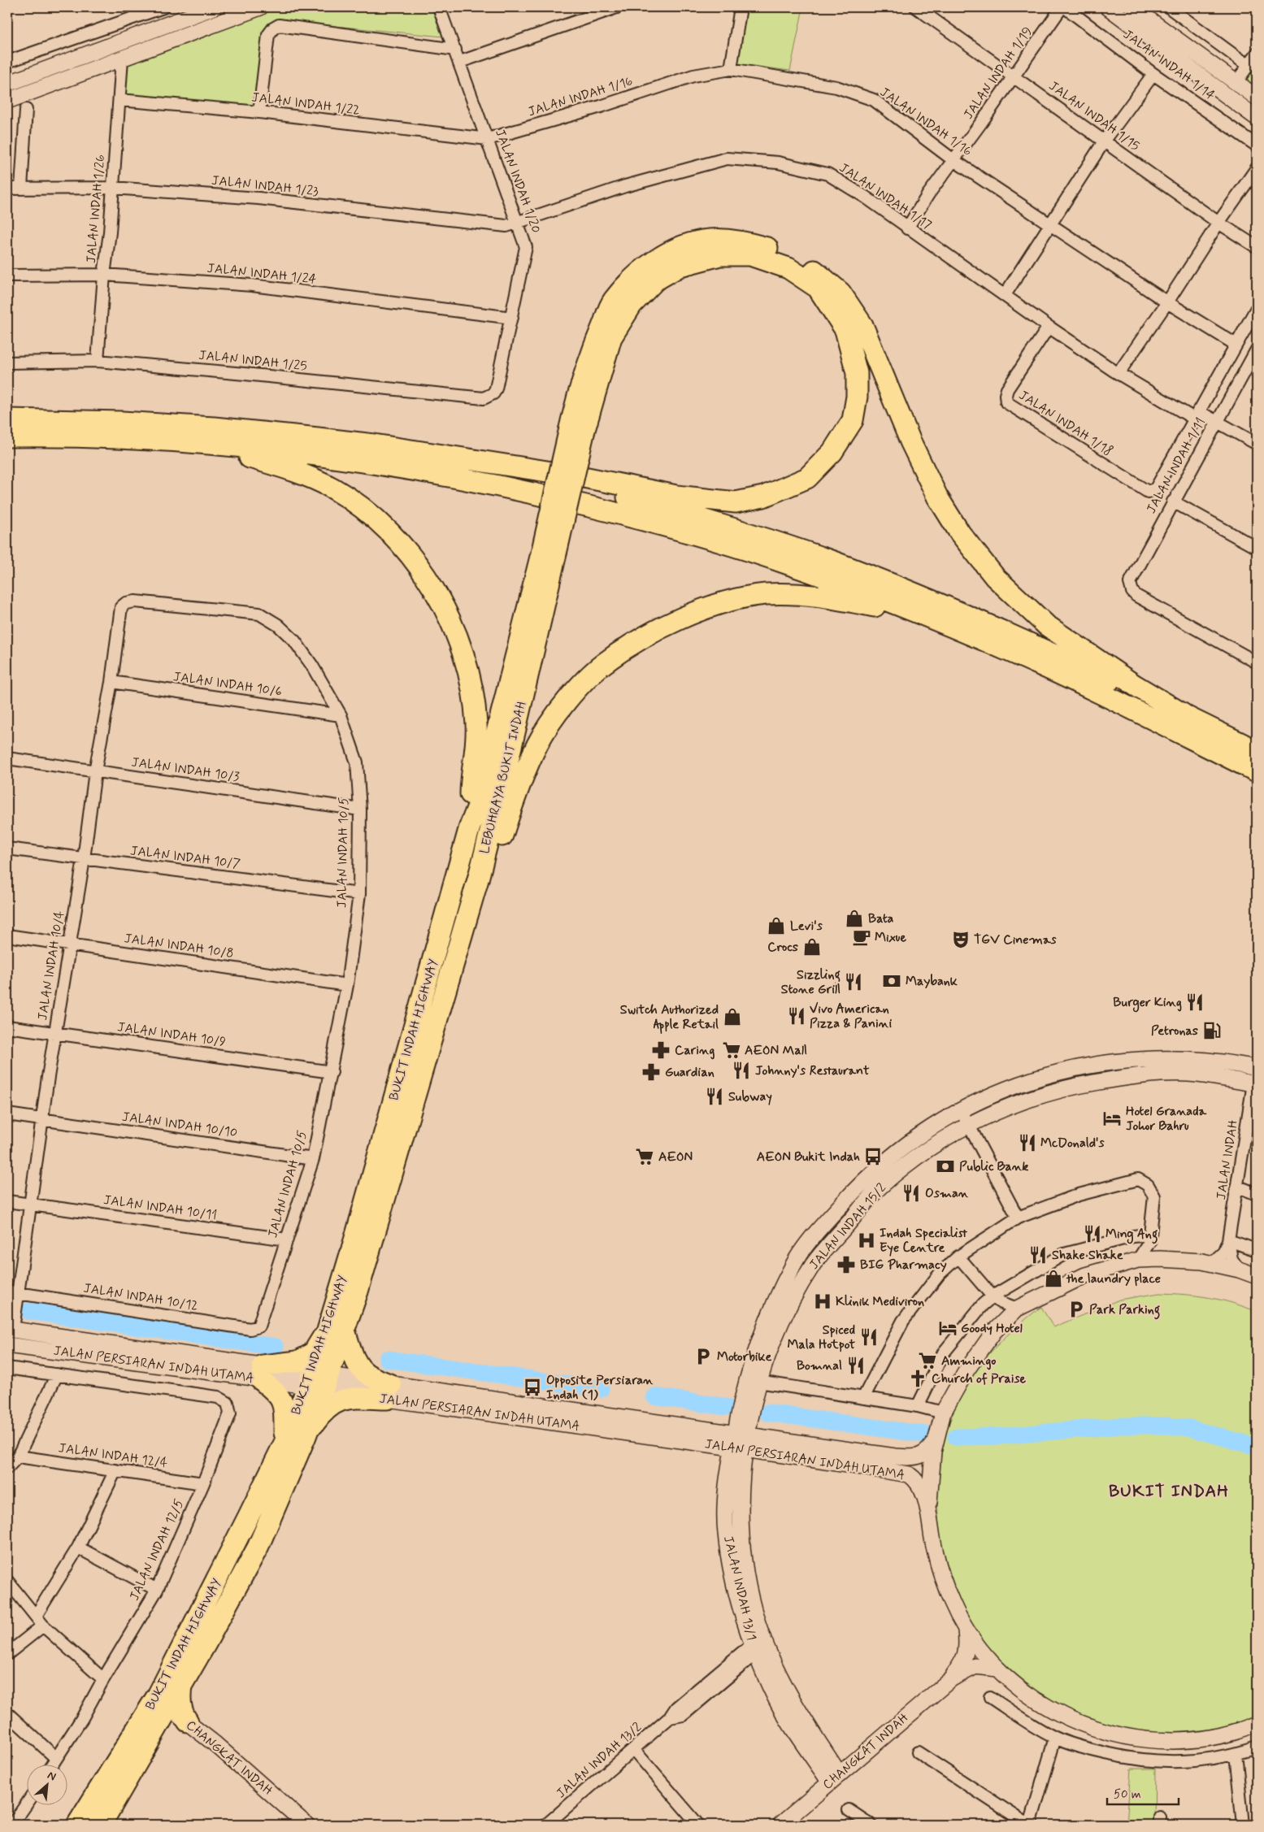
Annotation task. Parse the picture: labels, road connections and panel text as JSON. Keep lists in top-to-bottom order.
{
  "streets": {
    "highway": ["LEBUHRAYA BUKIT INDAH", "BUKIT INDAH HIGHWAY"],
    "main road": [
      "JALAN INDAH 15/2",
      "JALAN PERSIARAN INDAH UTAMA",
      "JALAN INDAH 13/1",
      "CHANGKAT INDAH"
    ],
    "street": [
      "JALAN INDAH 1/14",
      "JALAN INDAH 1/19",
      "JALAN INDAH 1/16",
      "JALAN INDAH 1/22",
      "JALAN INDAH 1/15",
      "JALAN INDAH 1/20",
      "JALAN INDAH 1/23",
      "JALAN INDAH 1/17",
      "JALAN INDAH 1/26",
      "JALAN INDAH 1/24",
      "JALAN INDAH 1/25",
      "JALAN INDAH 1/18",
      "JALAN INDAH 1/11",
      "JALAN INDAH 10/6",
      "JALAN INDAH 10/3",
      "JALAN INDAH 10/5",
      "JALAN INDAH 10/7",
      "JALAN INDAH 10/8",
      "JALAN INDAH 10/4",
      "JALAN INDAH 10/9",
      "JALAN INDAH 10/10",
      "JALAN INDAH",
      "JALAN INDAH 10/11",
      "JALAN INDAH 10/12",
      "JALAN INDAH 12/4",
      "JALAN INDAH 12/5",
      "JALAN INDAH 13/2"
    ]
  },
  "crossings": [
    ["JALAN INDAH 1/19", "JALAN INDAH 1/16"],
    ["JALAN INDAH 1/19", "JALAN INDAH 1/15"],
    ["JALAN INDAH 1/19", "JALAN INDAH 1/17"],
    ["JALAN INDAH 1/16", "JALAN INDAH 1/22"],
    ["JALAN INDAH 1/16", "JALAN INDAH 1/20"],
    ["JALAN INDAH 1/16", "JALAN INDAH 1/11"],
    ["JALAN INDAH 1/22", "JALAN INDAH 1/20"],
    ["JALAN INDAH 1/22", "JALAN INDAH 1/26"],
    ["JALAN INDAH 1/20", "JALAN INDAH 1/23"],
    ["JALAN INDAH 1/20", "JALAN INDAH 1/17"],
    ["JALAN INDAH 1/20", "JALAN INDAH 1/24"],
    ["JALAN INDAH 1/20", "JALAN INDAH 1/25"],
    ["JALAN INDAH 1/23", "JALAN INDAH 1/17"],
    ["JALAN INDAH 1/23", "JALAN INDAH 1/26"],
    ["JALAN INDAH 1/17", "JALAN INDAH 1/18"],
    ["JALAN INDAH 1/17", "JALAN INDAH 1/11"],
    ["JALAN INDAH 1/26", "JALAN INDAH 1/24"],
    ["JALAN INDAH 1/26", "JALAN INDAH 1/25"],
    ["JALAN INDAH 1/18", "JALAN INDAH 1/11"],
    ["JALAN INDAH 10/6", "JALAN INDAH 10/5"],
    ["JALAN INDAH 10/6", "JALAN INDAH 10/4"],
    ["JALAN INDAH 10/3", "JALAN INDAH 10/5"],
    ["JALAN INDAH 10/3", "JALAN INDAH 10/4"],
    ["LEBUHRAYA BUKIT INDAH", "BUKIT INDAH HIGHWAY"],
    ["JALAN INDAH 10/5", "JALAN INDAH 10/7"],
    ["JALAN INDAH 10/5", "JALAN INDAH 10/8"],
    ["JALAN INDAH 10/5", "JALAN INDAH 10/4"],
    ["JALAN INDAH 10/5", "JALAN INDAH 10/9"],
    ["JALAN INDAH 10/5", "JALAN INDAH 10/10"],
    ["JALAN INDAH 10/5", "JALAN INDAH 10/11"],
    ["JALAN INDAH 10/5", "JALAN INDAH 10/12"],
    ["JALAN INDAH 10/7", "JALAN INDAH 10/4"],
    ["JALAN INDAH 10/8", "JALAN INDAH 10/4"],
    ["JALAN INDAH 10/4", "JALAN INDAH 10/9"],
    ["JALAN INDAH 10/4", "JALAN INDAH 10/10"],
    ["JALAN INDAH 10/4", "JALAN INDAH 10/11"],
    ["JALAN INDAH 10/4", "JALAN INDAH 10/12"],
    ["JALAN INDAH 10/4", "JALAN PERSIARAN INDAH UTAMA"],
    ["BUKIT INDAH HIGHWAY", "JALAN PERSIARAN INDAH UTAMA"],
    ["BUKIT INDAH HIGHWAY", "CHANGKAT INDAH"],
    ["JALAN INDAH", "JALAN INDAH 15/2"],
    ["JALAN INDAH", "JALAN PERSIARAN INDAH UTAMA"],
    ["JALAN INDAH 15/2", "JALAN PERSIARAN INDAH UTAMA"],
    ["JALAN INDAH 15/2", "JALAN INDAH 13/1"],
    ["JALAN PERSIARAN INDAH UTAMA", "JALAN INDAH 13/1"],
    ["JALAN PERSIARAN INDAH UTAMA", "CHANGKAT INDAH"],
    ["JALAN INDAH 12/4", "JALAN INDAH 12/5"],
    ["JALAN INDAH 13/1", "CHANGKAT INDAH"],
    ["JALAN INDAH 13/1", "JALAN INDAH 13/2"]
  ],
  "districts": ["BUKIT INDAH"],
  "places": {
    "shop": [
      "Bata",
      "Levi's",
      "Crocs",
      "Switch Authorized Apple Retail",
      "the laundry place"
    ],
    "cafe": ["Mixue"],
    "theatre": ["TGV Cinemas"],
    "bank": ["Maybank", "Public Bank"],
    "restaurant": [
      "Sizzling Stone Grill",
      "Burger King",
      "Vivo American Pizza & Panini",
      "Johnny's Restaurant",
      "Subway",
      "McDonald's",
      "Osman",
      "Ming Ang",
      "Shake Shake",
      "Spiced Mala Hotpot",
      "Bomnal"
    ],
    "fuel station": ["Petronas"],
    "pharmacy": ["Caring", "Guardian", "BIG Pharmacy"],
    "supermarket": ["AEON Mall", "AEON", "Ammingo"],
    "hotel": ["Hotel Granada Johor Bahru", "Goody Hotel"],
    "bus stop": ["AEON Bukit Indah", "Opposite Persiaran Indah (1)"],
    "hospital": ["Indah Specialist Eye Centre", "Klinik Mediviron"],
    "parking": ["Park Parking", "Motorbike"],
    "church": ["Church of Praise"]
  },
  "scale_bar": "50 m",
  "north": "top right"
}
